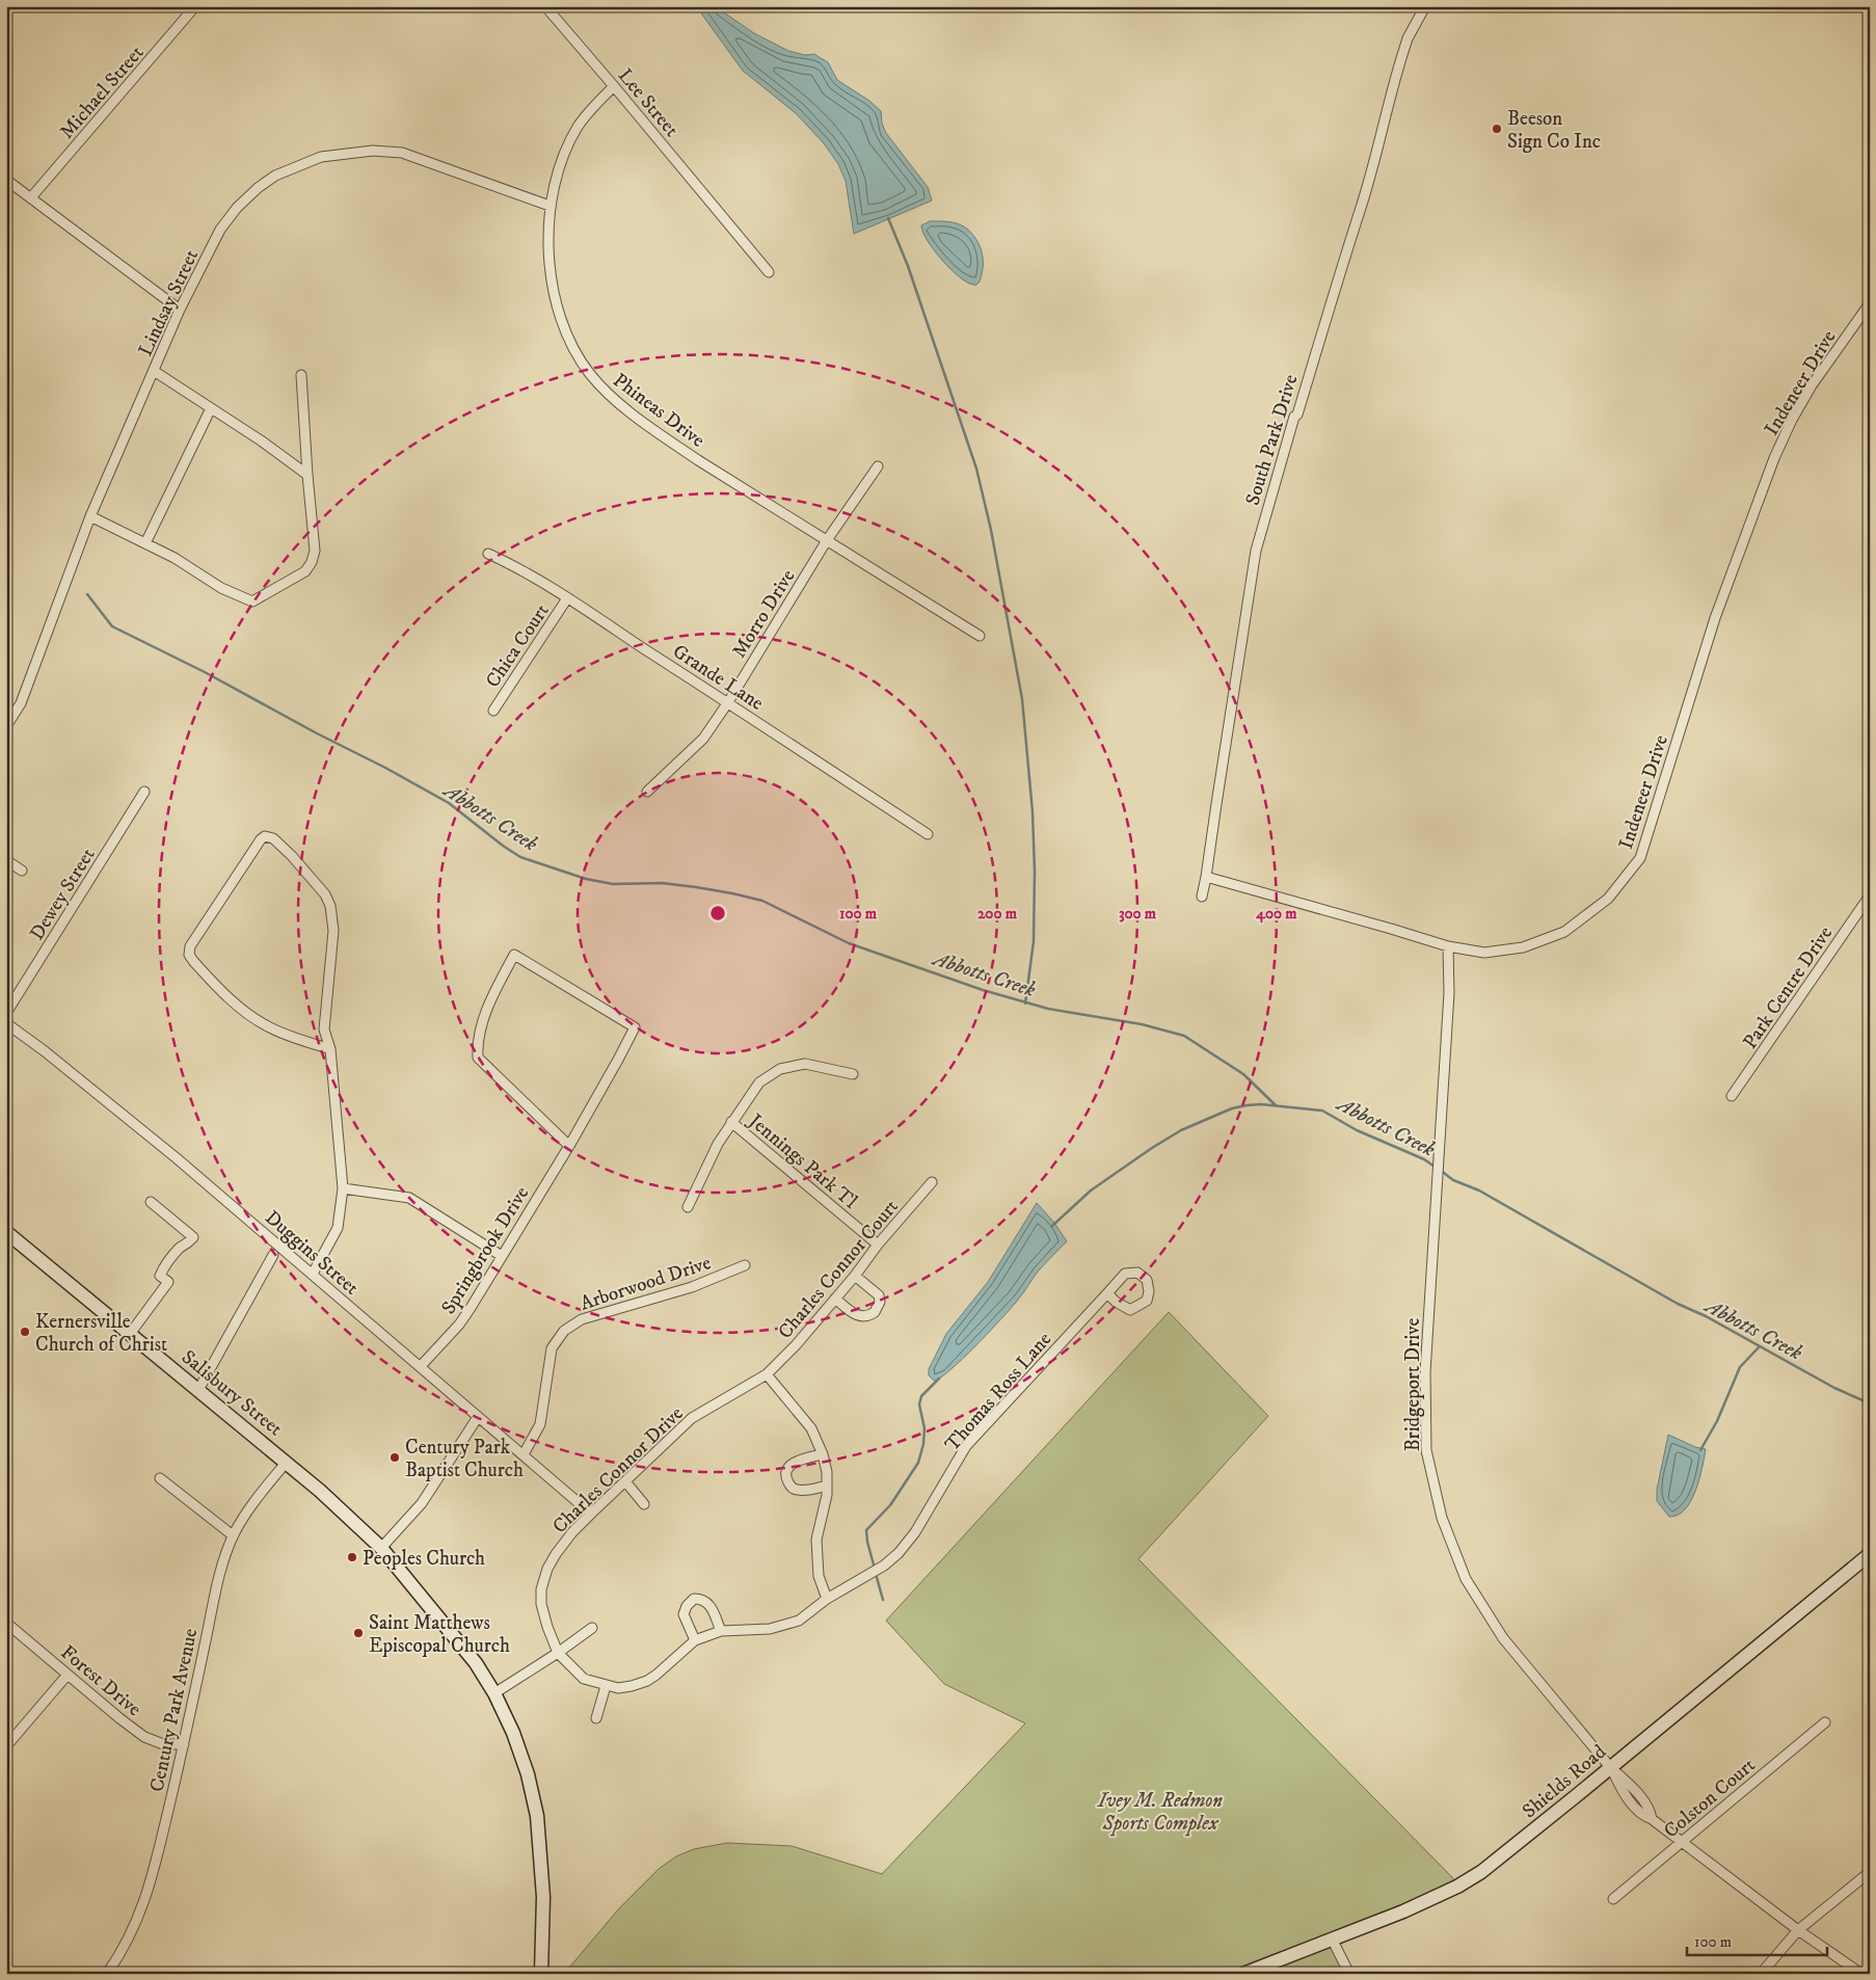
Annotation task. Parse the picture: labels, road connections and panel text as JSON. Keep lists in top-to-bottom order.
{
  "streets": {
    "main road": ["Salisbury Street", "Shields Road"],
    "street": [
      "Michael Street",
      "Lee Street",
      "Lindsay Street",
      "Indeneer Drive",
      "Phineas Drive",
      "South Park Drive",
      "Morro Drive",
      "Chica Court",
      "Grande Lane",
      "Dewey Street",
      "Park Centre Drive",
      "Jennings Park Tl",
      "Springbrook Drive",
      "Duggins Street",
      "Charles Connor Court",
      "Arborwood Drive",
      "Bridgeport Drive",
      "Thomas Ross Lane",
      "Charles Connor Drive",
      "Forest Drive",
      "Century Park Avenue",
      "Colston Court"
    ]
  },
  "crossings": [
    ["Lee Street", "Phineas Drive"],
    ["Lindsay Street", "Phineas Drive"],
    ["Indeneer Drive", "South Park Drive"],
    ["Indeneer Drive", "Bridgeport Drive"],
    ["Phineas Drive", "Morro Drive"],
    ["Morro Drive", "Grande Lane"],
    ["Chica Court", "Grande Lane"],
    ["Jennings Park Tl", "Charles Connor Court"],
    ["Springbrook Drive", "Duggins Street"],
    ["Duggins Street", "Arborwood Drive"],
    ["Duggins Street", "Charles Connor Drive"],
    ["Charles Connor Court", "Charles Connor Drive"],
    ["Bridgeport Drive", "Shields Road"],
    ["Bridgeport Drive", "Colston Court"],
    ["Thomas Ross Lane", "Charles Connor Drive"],
    ["Salisbury Street", "Century Park Avenue"],
    ["Forest Drive", "Century Park Avenue"]
  ],
  "water": ["Abbotts Creek"],
  "parks": ["Ivey M. Redmon Sports Complex"],
  "places": [
    "Beeson Sign Co Inc",
    "Kernersville Church of Christ",
    "Century Park Baptist Church",
    "Peoples Church",
    "Saint Matthews Episcopal Church"
  ],
  "scale_bar": "100 m",
  "rings": [
    "100 m",
    "200 m",
    "300 m",
    "400 m"
  ]
}
